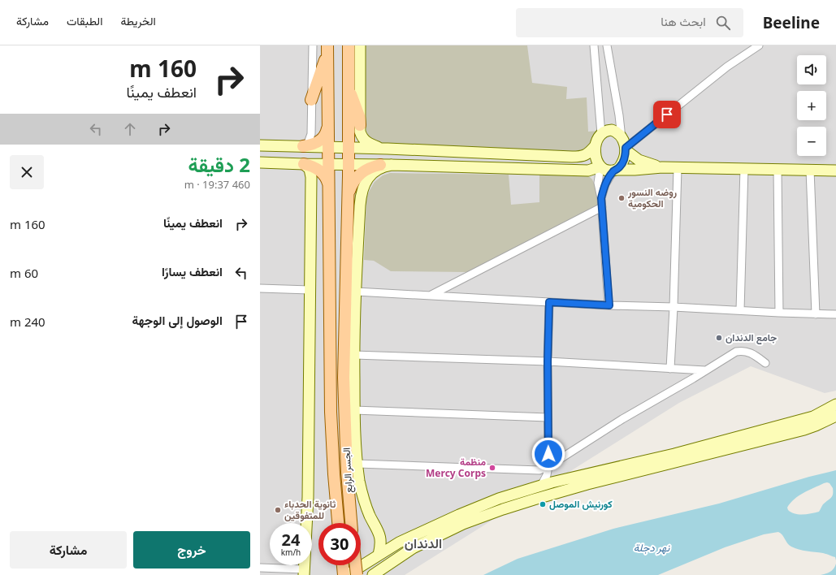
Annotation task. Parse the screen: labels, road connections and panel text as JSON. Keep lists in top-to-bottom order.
{
  "streets": {
    "main road": ["الجسر الرابع"]
  },
  "districts": ["الدندان"],
  "water": ["نهر دجلة"],
  "places": [
    "روضه النسور الحكومية",
    "جامع الدندان",
    "منظمة Mercy Corps",
    "كورنيش الموصل",
    "ثانوية الحدباء للمتفوقين"
  ],
  "page": {
    "header": "Beeline",
    "search": "ابحث هنا",
    "nav": ["الخريطة", "الطبقات", "مشاركة"],
    "turn": ["160 m", "انعطف يمينًا"],
    "map_buttons": ["+", "−"],
    "heading": ["2 دقيقة", "460 m · 19:37"],
    "list": [
      {
        "name": "انعطف يمينًا",
        "value": "160 m"
      },
      {
        "name": "انعطف يسارًا",
        "value": "60 m"
      },
      {
        "name": "الوصول إلى الوجهة",
        "value": "240 m"
      }
    ],
    "speed": "24 km/h",
    "limit": "30",
    "buttons": ["خروج", "مشاركة"]
  }
}
